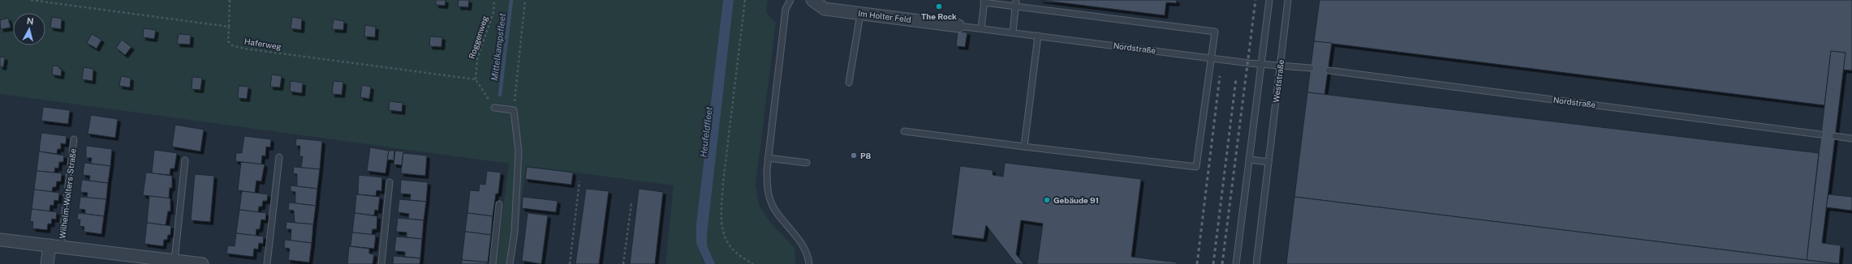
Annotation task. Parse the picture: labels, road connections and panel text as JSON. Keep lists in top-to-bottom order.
{
  "streets": {
    "street": ["Im Holter Feld", "Wilhelm-Wolters-Straße"],
    "lane": ["Nordstraße", "Weststraße"],
    "path": ["Roggenweg", "Haferweg"]
  },
  "crossings": [
    ["Im Holter Feld", "Nordstraße"],
    ["Roggenweg", "Haferweg"],
    ["Nordstraße", "Weststraße"]
  ],
  "water": ["Mittelkampsfleet", "Heufeldfleet"],
  "places": ["The Rock", "P8", "Gebäude 91"],
  "north": "top"
}
